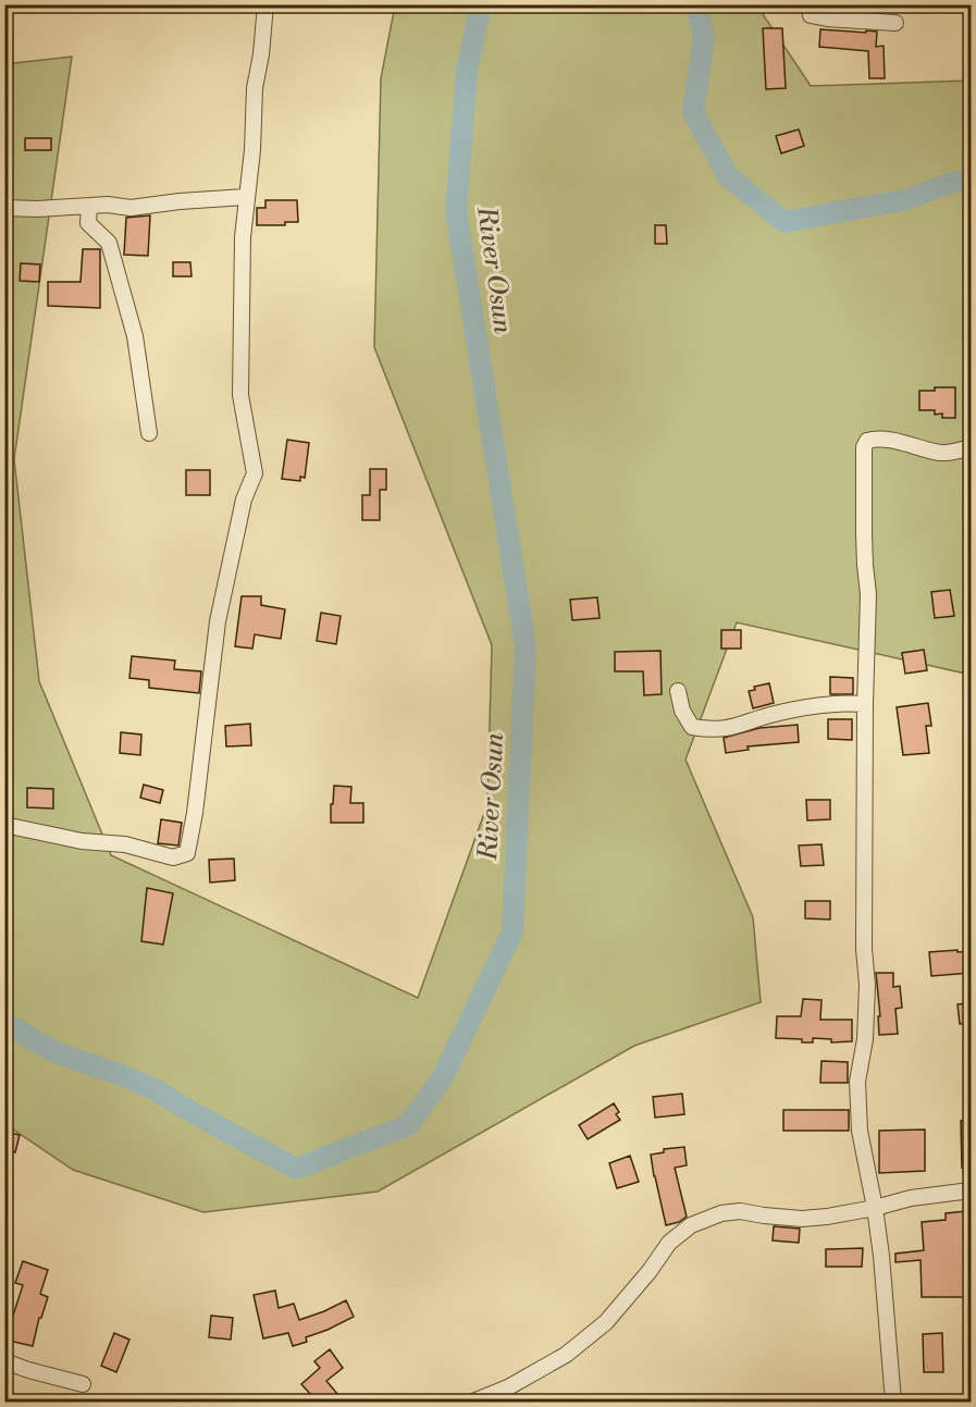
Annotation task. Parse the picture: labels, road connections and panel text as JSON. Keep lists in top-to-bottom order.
{
  "water": ["River Osun"]
}
